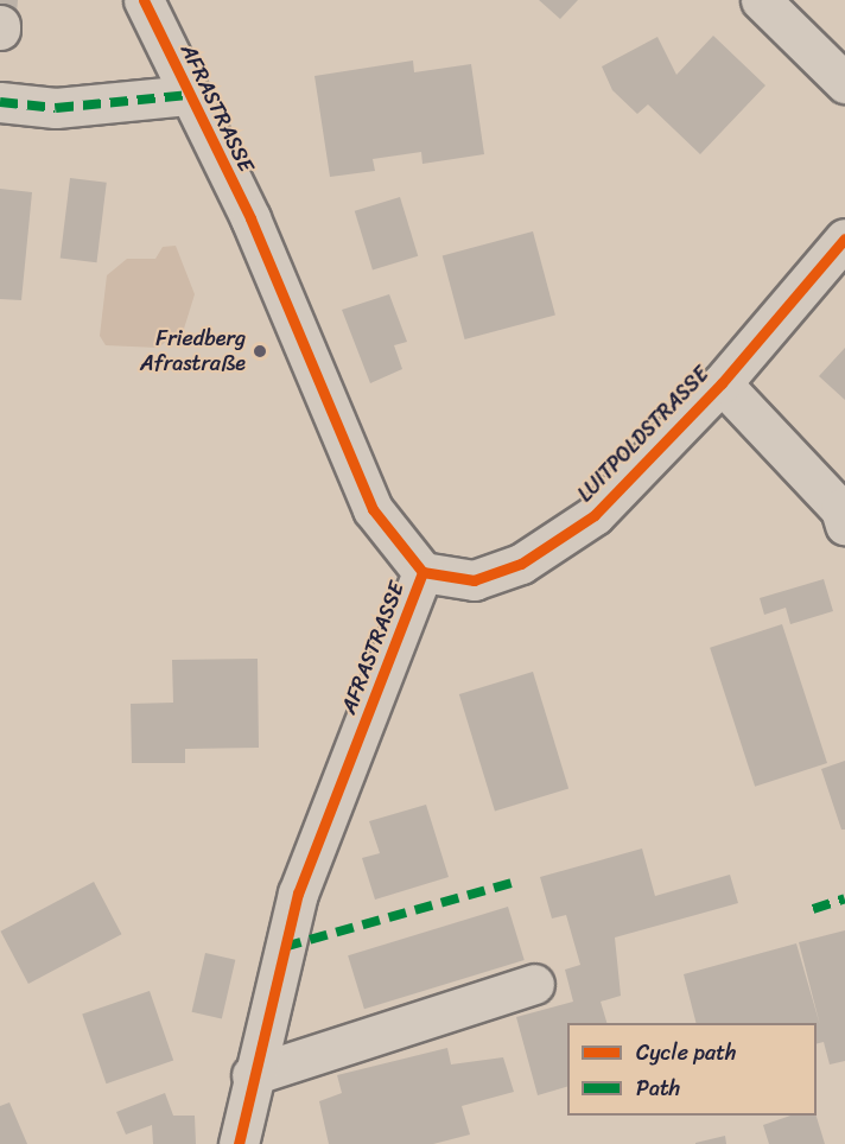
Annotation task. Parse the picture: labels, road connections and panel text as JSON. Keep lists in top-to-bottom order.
{
  "streets": {
    "street": ["AFRASTRASSE", "LUITPOLDSTRASSE"]
  },
  "crossings": [
    ["AFRASTRASSE", "LUITPOLDSTRASSE"]
  ],
  "places": ["Friedberg Afrastraße"],
  "legend": ["Cycle path", "Path"]
}
